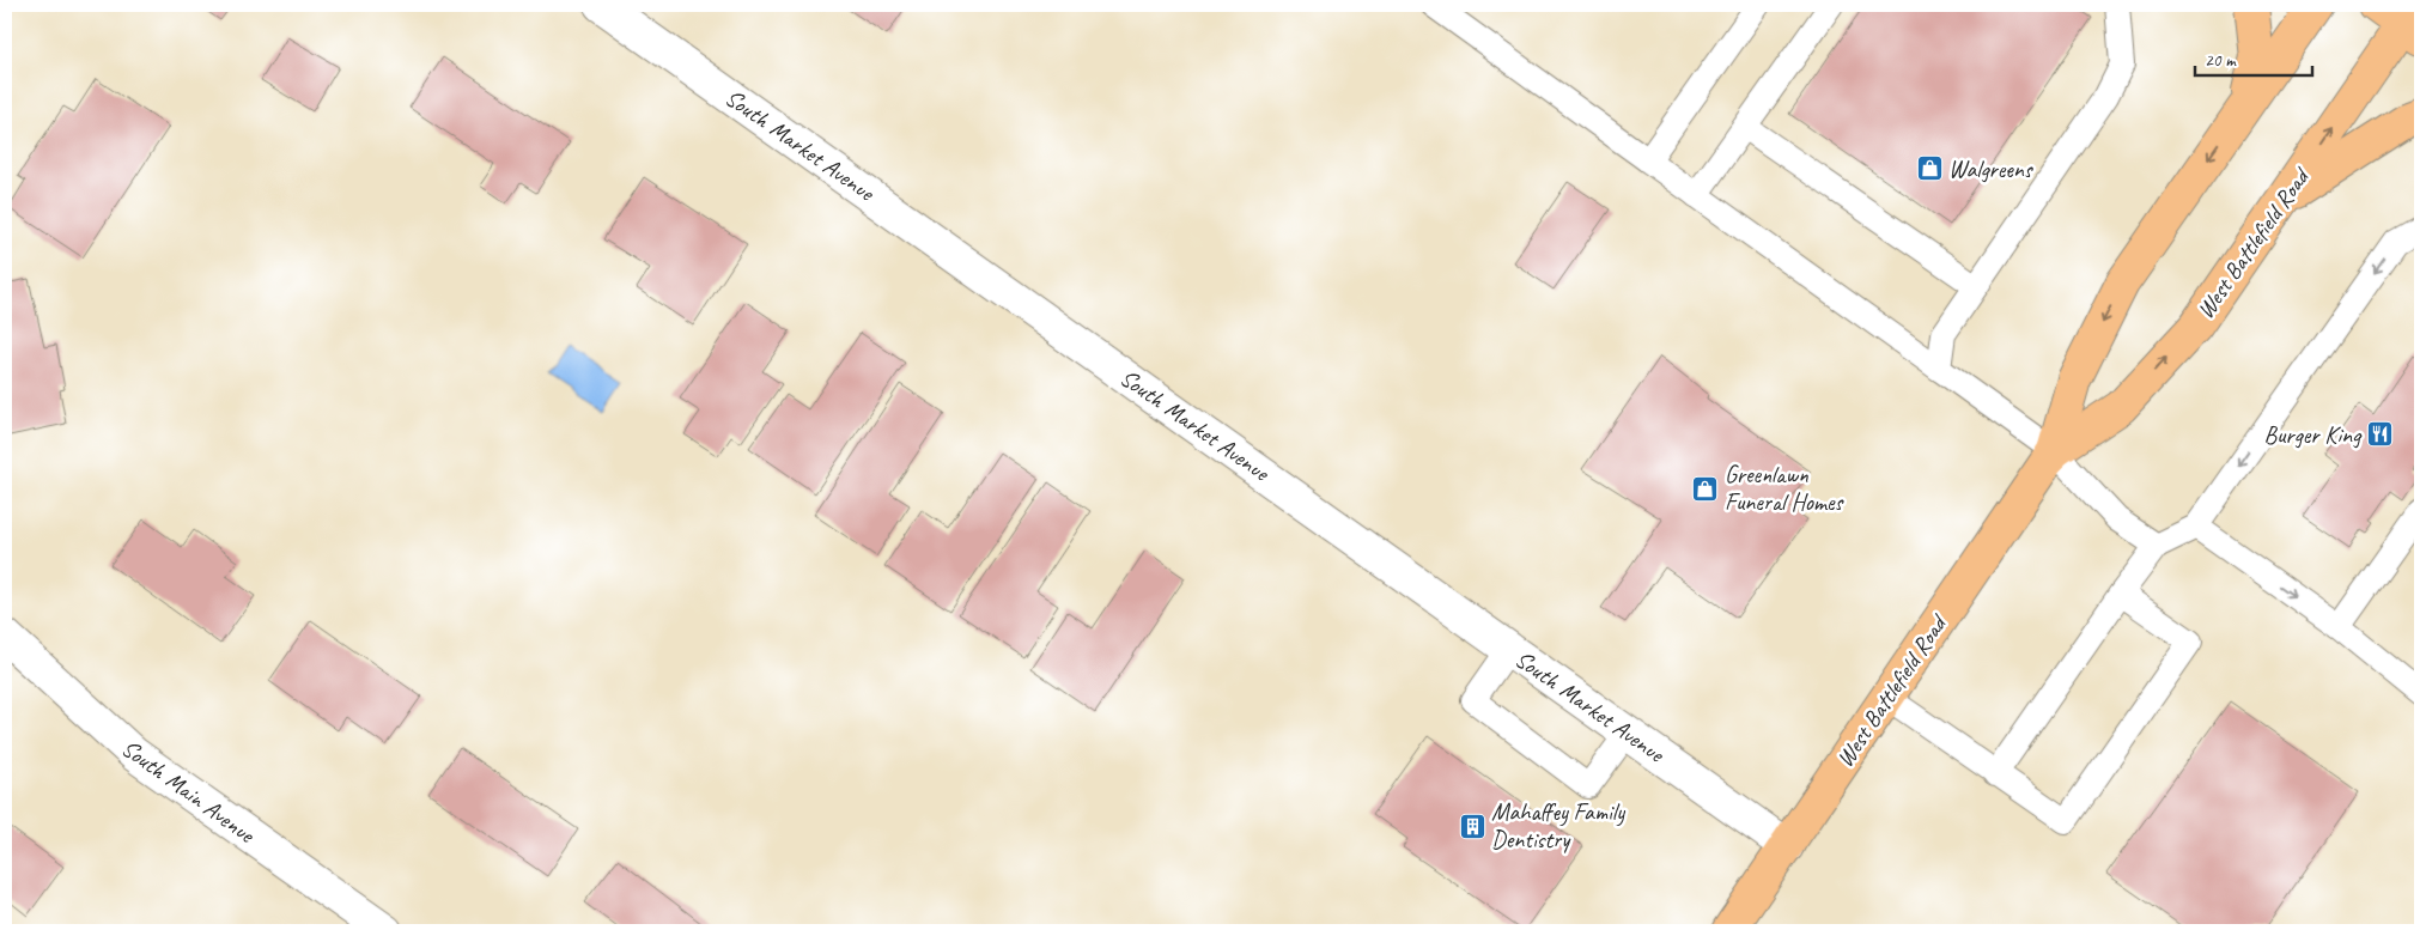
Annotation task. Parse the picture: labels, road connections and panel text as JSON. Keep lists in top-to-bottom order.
{
  "streets": {
    "main road": ["West Battlefield Road"],
    "street": ["South Market Avenue", "South Main Avenue"]
  },
  "crossings": [
    ["South Market Avenue", "West Battlefield Road"]
  ],
  "places": {
    "shop": ["Walgreens", "Greenlawn Funeral Homes"],
    "restaurant": ["Burger King"],
    "building": ["Mahaffey Family Dentistry"]
  },
  "scale_bar": "20 m"
}
